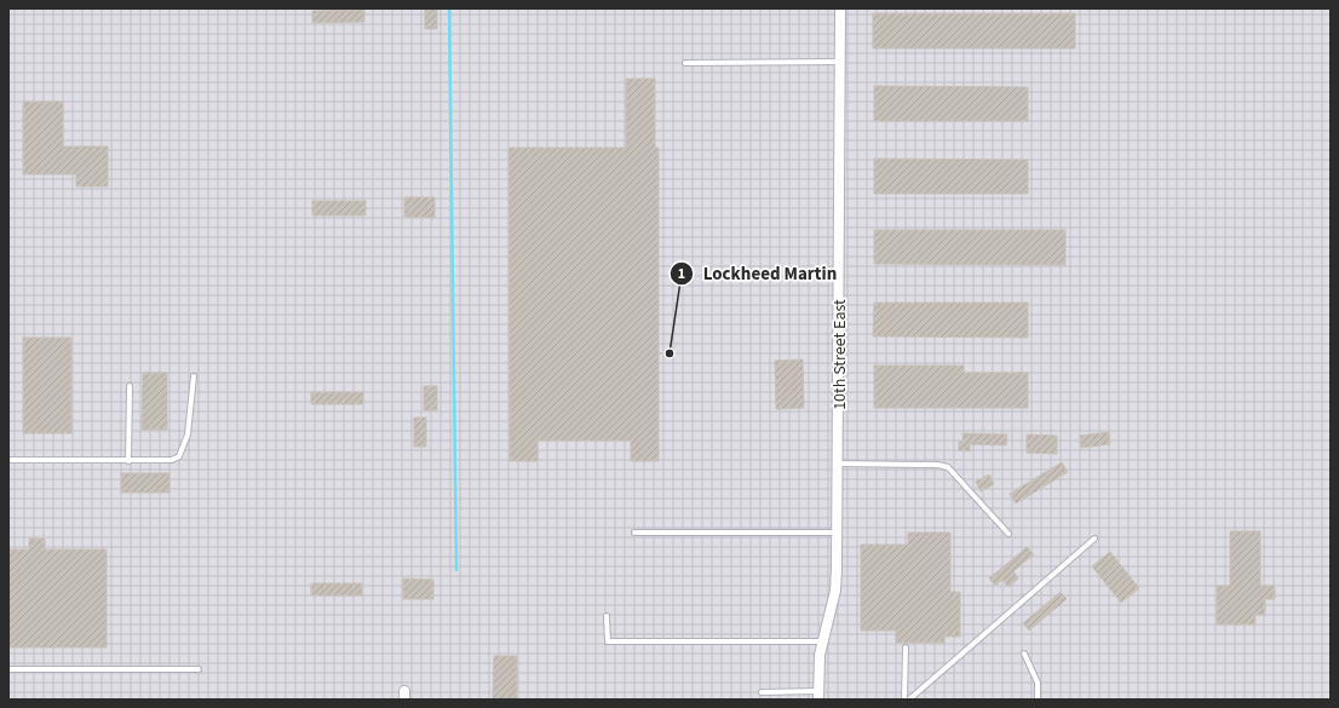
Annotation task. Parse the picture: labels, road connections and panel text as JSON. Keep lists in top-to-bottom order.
{
  "streets": {
    "street": ["10th Street East"]
  },
  "places": ["Lockheed Martin"]
}
